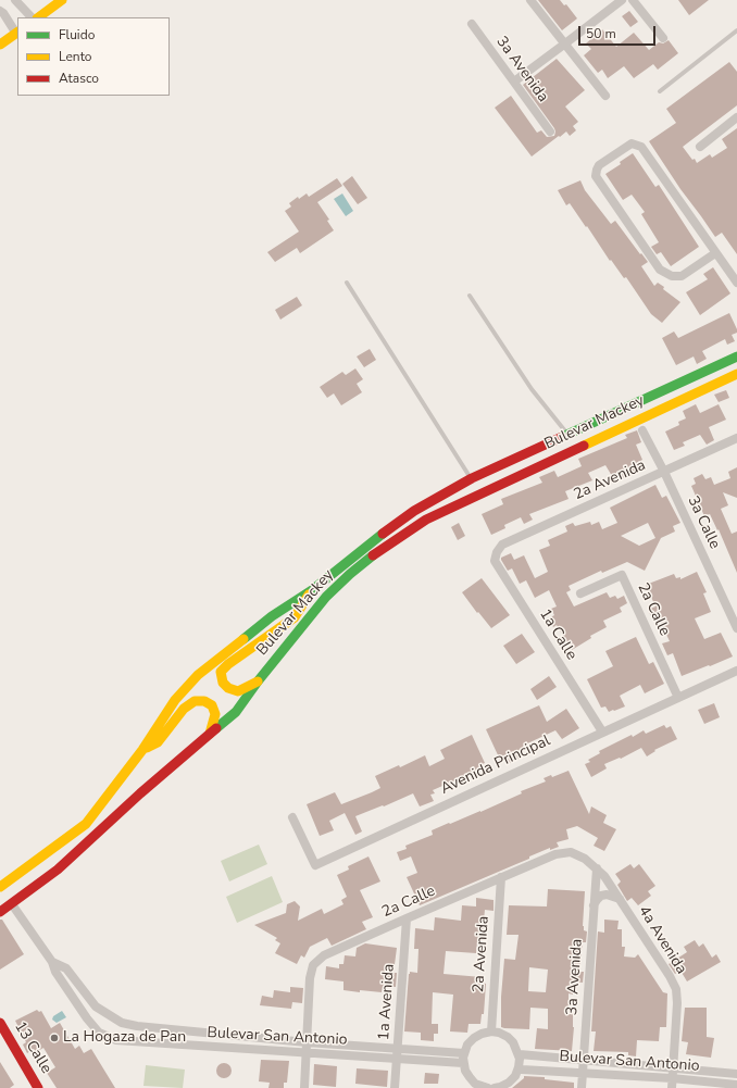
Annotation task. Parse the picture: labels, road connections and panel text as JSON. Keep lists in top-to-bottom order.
{
  "streets": {
    "main road": ["Bulevar Mackey", "13 Calle"],
    "street": [
      "3a Avenida",
      "2a Avenida",
      "3a Calle",
      "2a Calle",
      "1a Calle",
      "Avenida Principal",
      "4a Avenida",
      "1a Avenida",
      "Bulevar San Antonio"
    ]
  },
  "crossings": [
    ["3a Avenida", "2a Calle"],
    ["3a Avenida", "4a Avenida"],
    ["3a Avenida", "Bulevar San Antonio"],
    ["Bulevar Mackey", "Bulevar San Antonio"],
    ["2a Avenida", "3a Calle"],
    ["2a Avenida", "2a Calle"],
    ["2a Avenida", "1a Calle"],
    ["2a Calle", "Avenida Principal"],
    ["2a Calle", "4a Avenida"],
    ["2a Calle", "1a Avenida"],
    ["2a Calle", "Bulevar San Antonio"],
    ["1a Calle", "Avenida Principal"],
    ["4a Avenida", "Bulevar San Antonio"],
    ["1a Avenida", "Bulevar San Antonio"]
  ],
  "places": ["La Hogaza de Pan"],
  "legend": ["Fluido", "Lento", "Atasco"],
  "scale_bar": "50 m"
}
